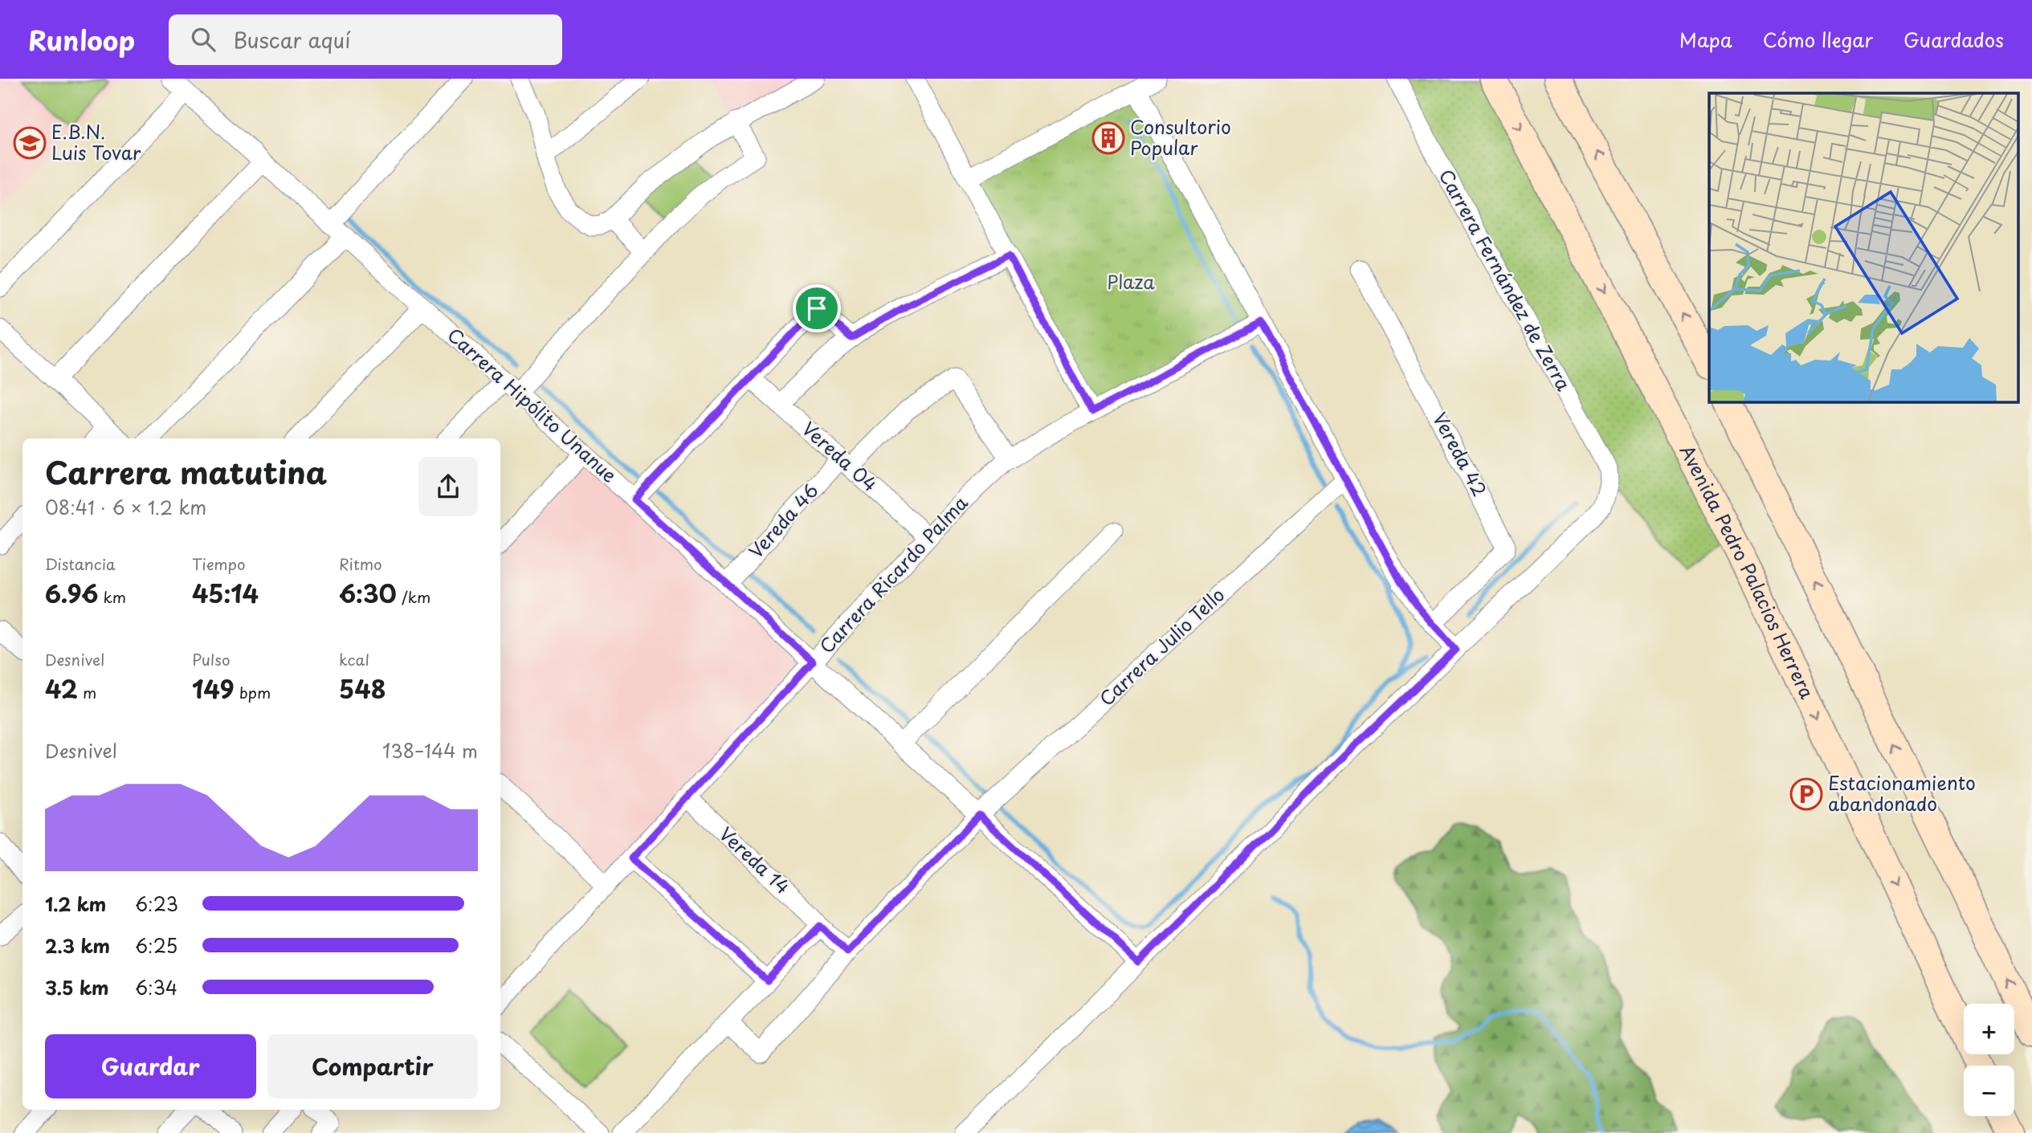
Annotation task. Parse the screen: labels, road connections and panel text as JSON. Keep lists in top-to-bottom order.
{
  "streets": {
    "main road": ["Avenida Pedro Palacios Herrera"],
    "street": [
      "Carrera Fernández de Zerra",
      "Carrera Hipólito Unanue",
      "Vereda 42",
      "Vereda 04",
      "Vereda 46",
      "Carrera Ricardo Palma",
      "Carrera Julio Tello",
      "Vereda 14"
    ]
  },
  "crossings": [
    ["Carrera Hipólito Unanue", "Vereda 46"],
    ["Carrera Hipólito Unanue", "Carrera Ricardo Palma"],
    ["Carrera Hipólito Unanue", "Carrera Julio Tello"],
    ["Vereda 04", "Vereda 46"],
    ["Vereda 04", "Carrera Ricardo Palma"],
    ["Vereda 46", "Carrera Ricardo Palma"],
    ["Carrera Ricardo Palma", "Vereda 14"],
    ["Carrera Julio Tello", "Vereda 14"]
  ],
  "parks": ["Plaza"],
  "places": {
    "building": ["Consultorio Popular"],
    "school or university": ["E.B.N. Luis Tovar"],
    "parking": ["Estacionamiento abandonado"]
  },
  "page": {
    "header": "Runloop",
    "search": "Buscar aquí",
    "nav": ["Mapa", "Cómo llegar", "Guardados"],
    "heading": ["Carrera matutina", "08:41 · 6 × 1.2 km"],
    "stats": [
      ["Distancia", "6.96 km"],
      ["Tiempo", "45:14"],
      ["Ritmo", "6:30 /km"],
      ["Desnivel", "42 m"],
      ["Pulso", "149 bpm"],
      ["kcal", "548"]
    ],
    "chart": ["Desnivel", "138–144 m"],
    "list": [
      {
        "name": "1.2 km",
        "note": "6:23"
      },
      {
        "name": "2.3 km",
        "note": "6:25"
      },
      {
        "name": "3.5 km",
        "note": "6:34"
      }
    ],
    "map_buttons": ["+", "−"],
    "buttons": ["Guardar", "Compartir"]
  }
}
